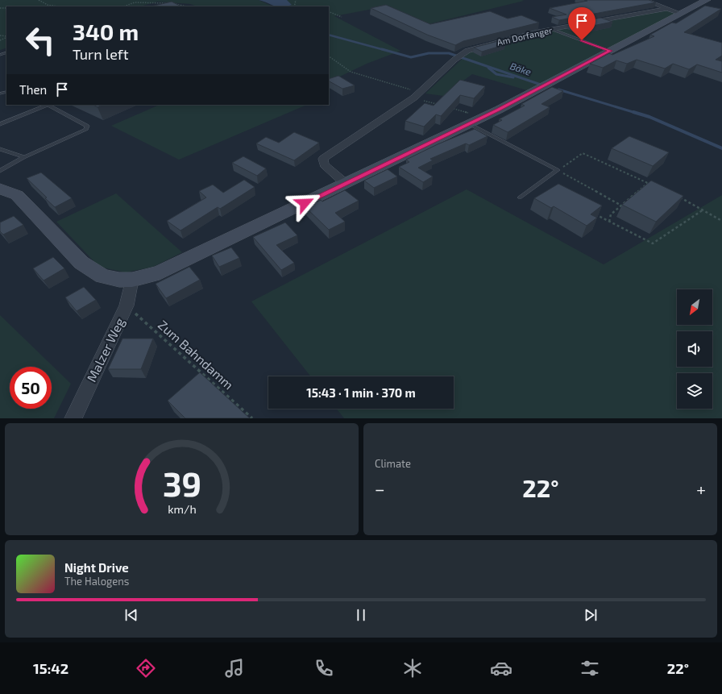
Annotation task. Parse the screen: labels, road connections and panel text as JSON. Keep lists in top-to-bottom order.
{
  "streets": {
    "street": ["Am Dorfanger", "Malzer Weg"],
    "path": ["Zum Bahndamm"]
  },
  "crossings": [
    ["Malzer Weg", "Zum Bahndamm"]
  ],
  "water": ["Bäke"],
  "north": "bottom left",
  "page": {
    "turn": ["340 m", "Turn left"],
    "then": "Then",
    "limit": "50",
    "trip": "15:43 · 1 min · 370 m",
    "tile": "Climate",
    "heat": ["−", "22°", "+"],
    "song": ["Night Drive", "The Halogens"],
    "tabs": ["15:42", "22°"],
    "gauge": ["39", "km/h"]
  }
}
